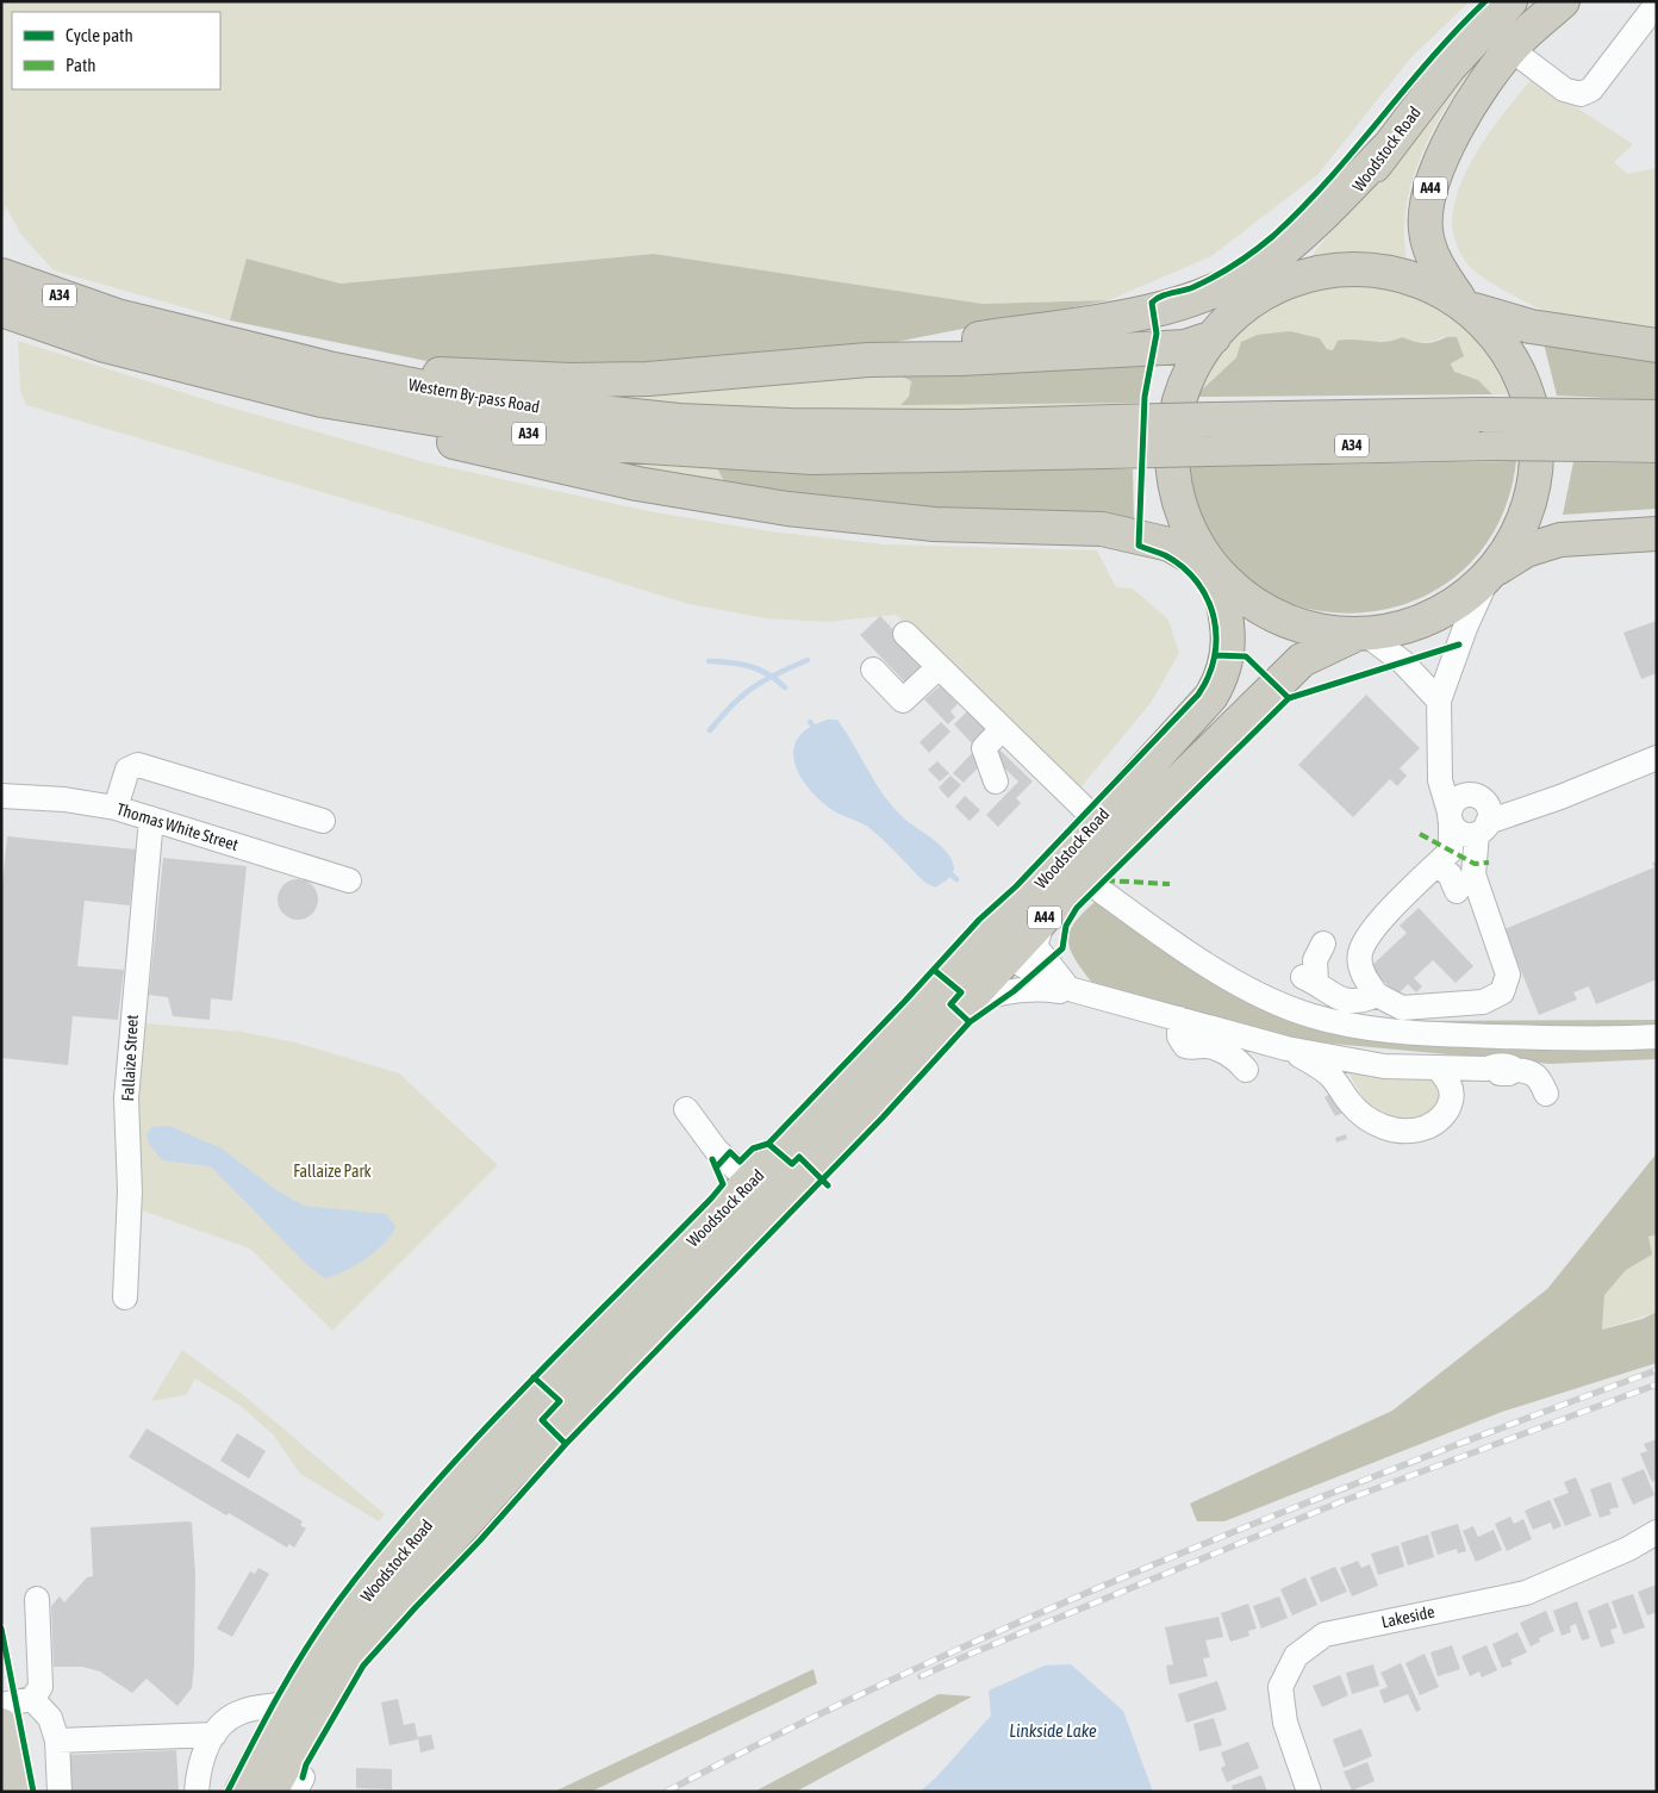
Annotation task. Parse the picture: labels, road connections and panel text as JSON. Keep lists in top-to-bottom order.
{
  "streets": {
    "highway": [
      "Woodstock Road",
      "A44",
      "A34",
      "Western By-pass Road"
    ],
    "street": ["Thomas White Street", "Fallaize Street", "Lakeside"]
  },
  "crossings": [
    ["Woodstock Road", "A44"],
    ["A34", "Western By-pass Road"],
    ["Thomas White Street", "Fallaize Street"]
  ],
  "water": ["Linkside Lake"],
  "parks": ["Fallaize Park"],
  "legend": ["Cycle path", "Path"]
}
